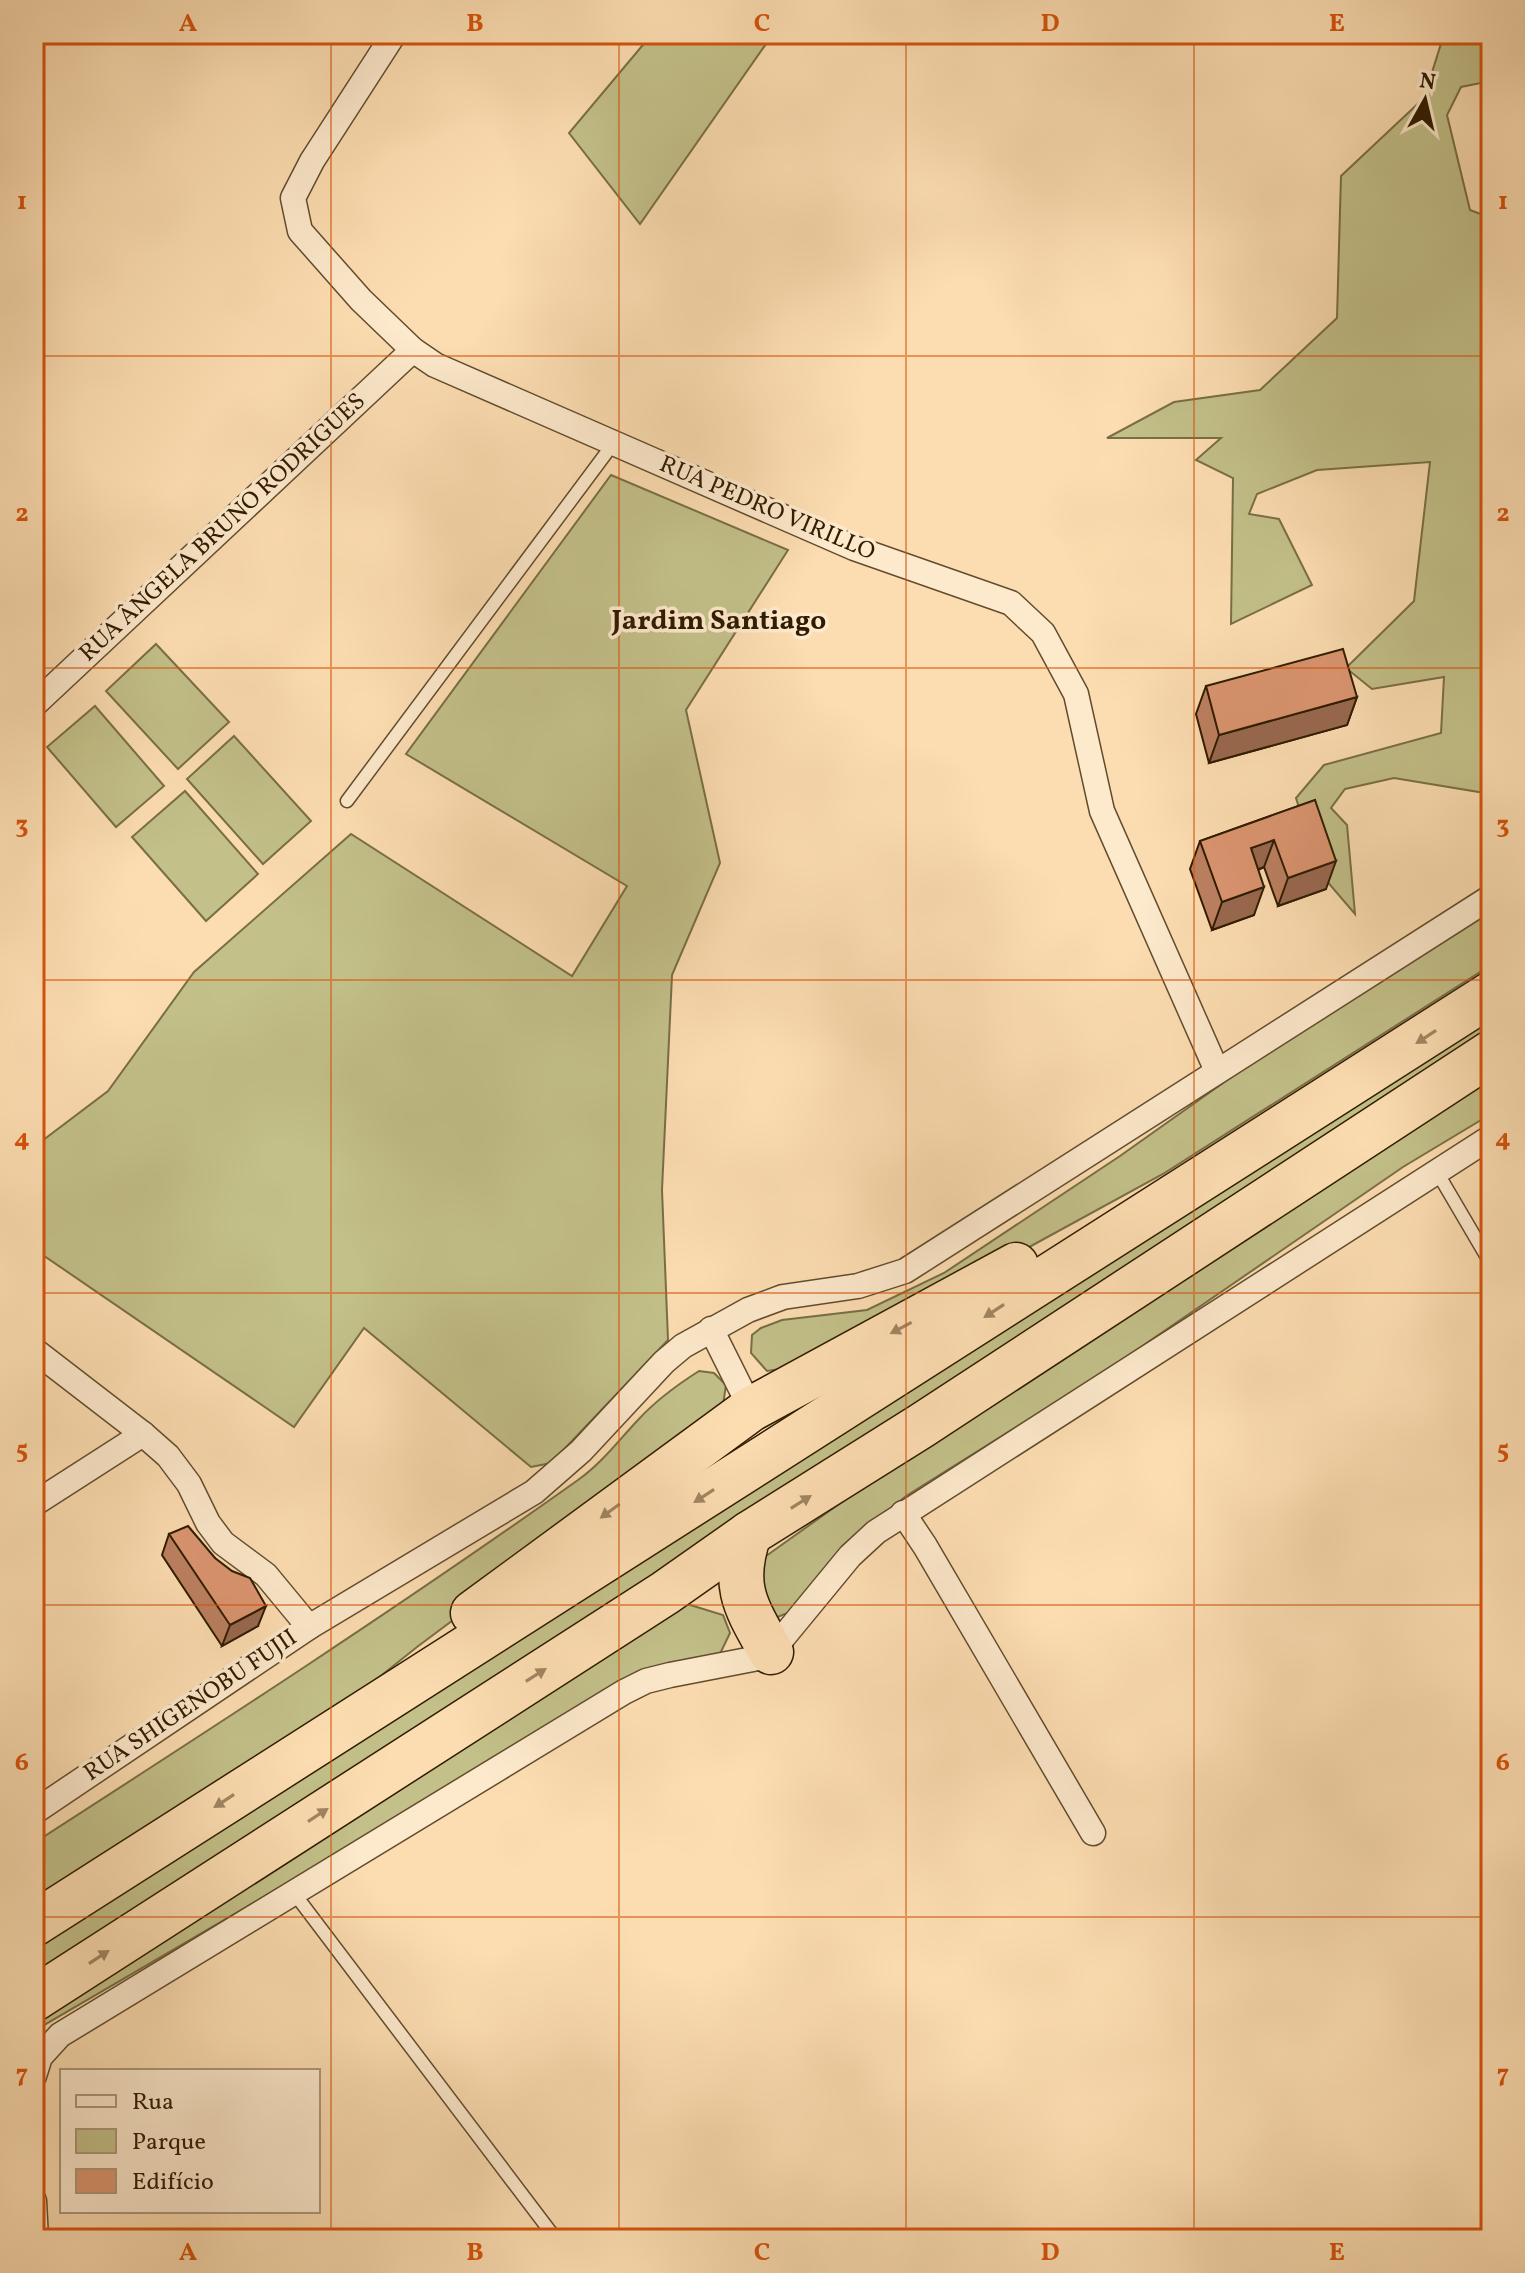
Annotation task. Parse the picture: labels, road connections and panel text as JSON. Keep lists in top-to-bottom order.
{
  "streets": {
    "street": ["RUA PEDRO VIRILLO", "RUA ÂNGELA BRUNO RODRIGUES", "RUA SHIGENOBU FUJII"]
  },
  "crossings": [
    ["RUA PEDRO VIRILLO", "RUA ÂNGELA BRUNO RODRIGUES"],
    ["RUA PEDRO VIRILLO", "RUA SHIGENOBU FUJII"]
  ],
  "districts": ["Jardim Santiago"],
  "legend": ["Rua", "Parque", "Edifício"],
  "north": "top",
  "grid": {
    "columns": [
      "A",
      "B",
      "C",
      "D",
      "E"
    ],
    "rows": [
      "1",
      "2",
      "3",
      "4",
      "5",
      "6",
      "7"
    ]
  }
}
